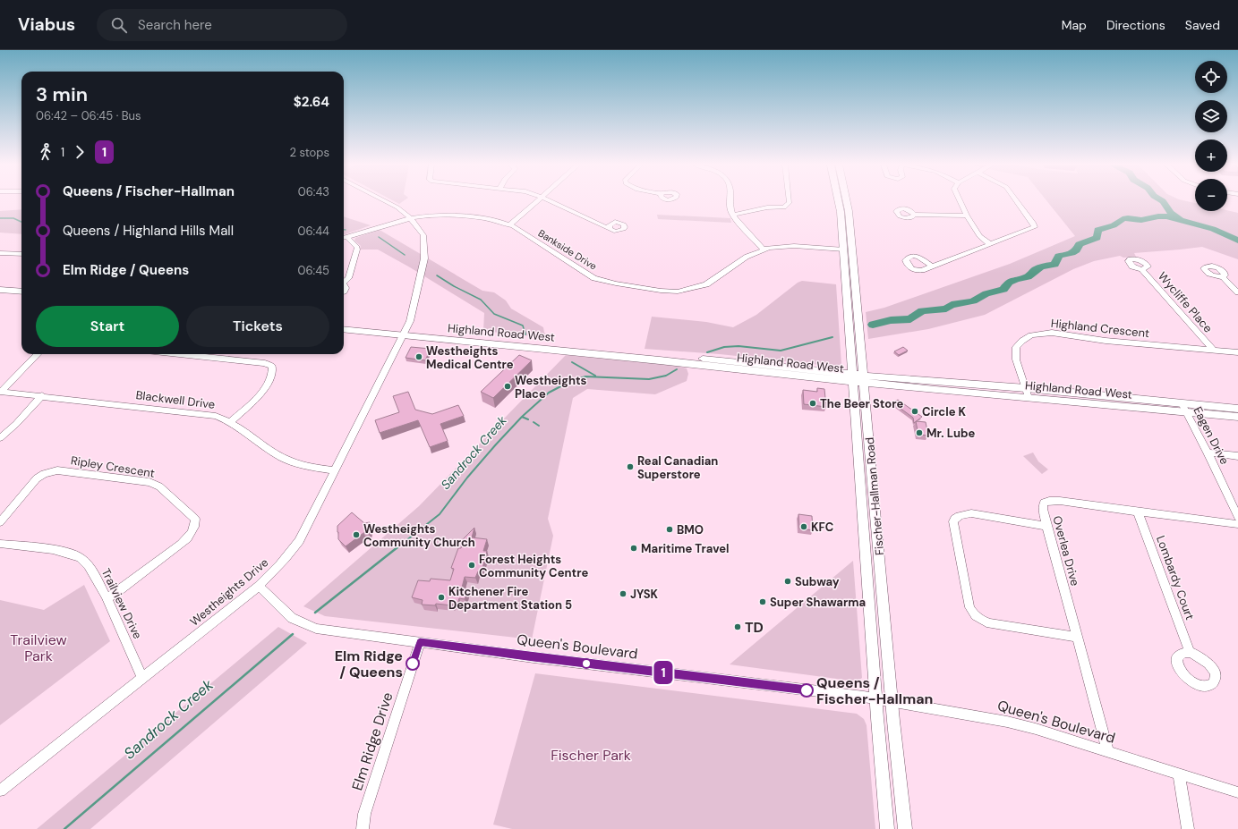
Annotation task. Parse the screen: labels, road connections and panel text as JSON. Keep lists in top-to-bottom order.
{
  "streets": {
    "main road": ["Highland Road West", "Fischer-Hallman Road"],
    "street": [
      "Bankside Drive",
      "Wycliffe Place",
      "Highland Crescent",
      "Blackwell Drive",
      "Eagen Drive",
      "Ripley Crescent",
      "Overlea Drive",
      "Lombardy Court",
      "Westheights Drive",
      "Trailview Drive",
      "Queen's Boulevard",
      "Elm Ridge Drive"
    ]
  },
  "crossings": [
    ["Bankside Drive", "Fischer-Hallman Road"],
    ["Bankside Drive", "Westheights Drive"],
    ["Wycliffe Place", "Highland Crescent"],
    ["Highland Crescent", "Highland Road West"],
    ["Highland Road West", "Eagen Drive"],
    ["Highland Road West", "Fischer-Hallman Road"],
    ["Highland Road West", "Westheights Drive"],
    ["Blackwell Drive", "Westheights Drive"],
    ["Ripley Crescent", "Trailview Drive"],
    ["Fischer-Hallman Road", "Queen's Boulevard"],
    ["Overlea Drive", "Lombardy Court"],
    ["Overlea Drive", "Queen's Boulevard"],
    ["Westheights Drive", "Trailview Drive"],
    ["Westheights Drive", "Queen's Boulevard"],
    ["Queen's Boulevard", "Elm Ridge Drive"]
  ],
  "water": ["Sandrock Creek"],
  "parks": ["Trailview Park", "Fischer Park"],
  "places": [
    "Westheights Medical Centre",
    "Westheights Place",
    "The Beer Store",
    "Circle K",
    "Mr. Lube",
    "Real Canadian Superstore",
    "KFC",
    "BMO",
    "Westheights Community Church",
    "Maritime Travel",
    "Forest Heights Community Centre",
    "Subway",
    "JYSK",
    "Kitchener Fire Department Station 5",
    "Super Shawarma",
    "TD",
    "Elm Ridge / Queens",
    "Queens / Fischer-Hallman"
  ],
  "lines": ["bus line 1"],
  "page": {
    "header": "Viabus",
    "search": "Search here",
    "nav": ["Map", "Directions", "Saved"],
    "on_map": "1",
    "map_buttons": ["+", "−"],
    "heading": ["3 min", "06:42 – 06:45 · Bus", "$2.64"],
    "legs": ["1", "1", "2 stops"],
    "list": [
      {
        "name": "Queens / Fischer-Hallman",
        "value": "06:43"
      },
      {
        "name": "Queens / Highland Hills Mall",
        "value": "06:44"
      },
      {
        "name": "Elm Ridge / Queens",
        "value": "06:45"
      }
    ],
    "buttons": ["Start", "Tickets"]
  }
}
